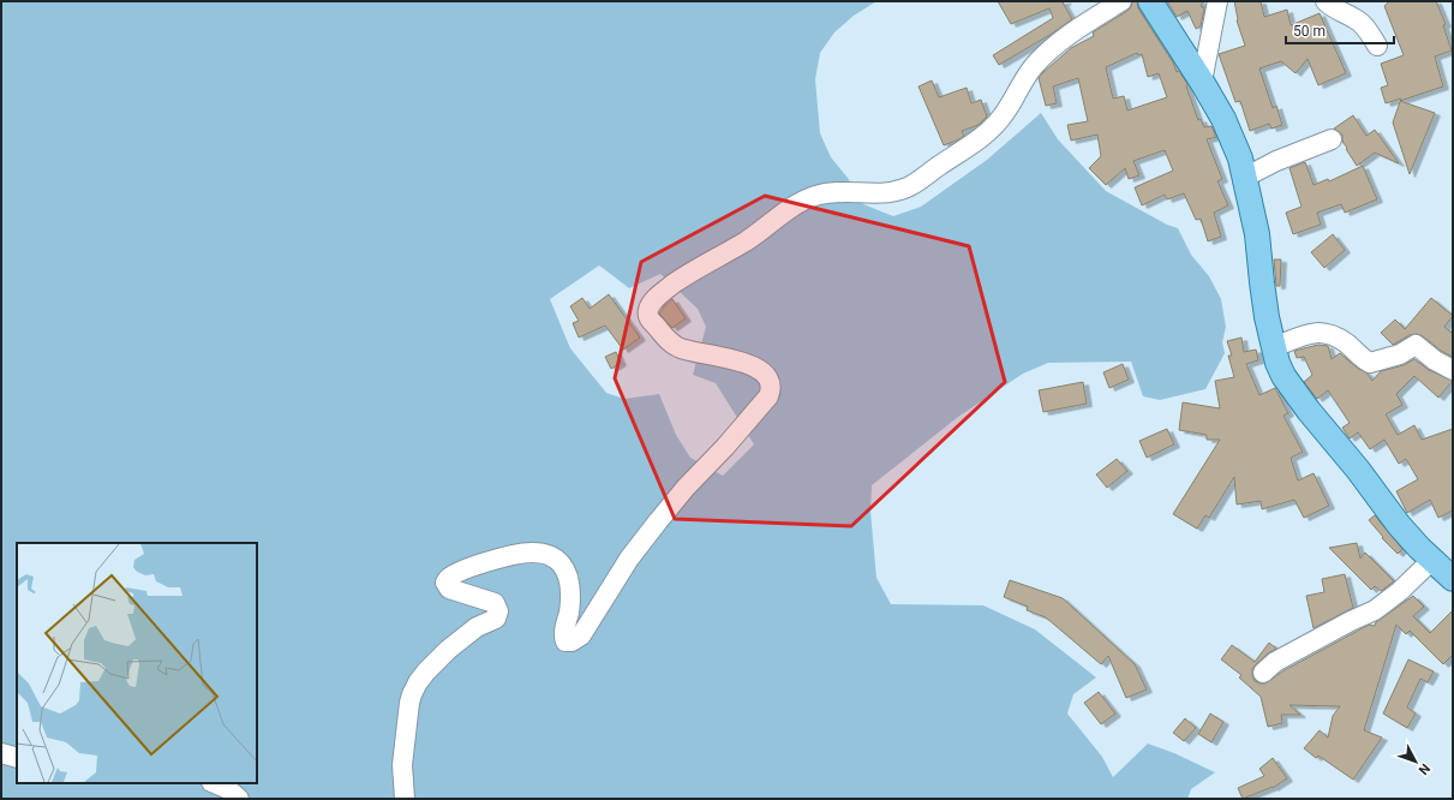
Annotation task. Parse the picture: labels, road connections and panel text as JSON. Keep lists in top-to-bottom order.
{
  "scale_bar": "50 m",
  "north": "bottom right"
}
